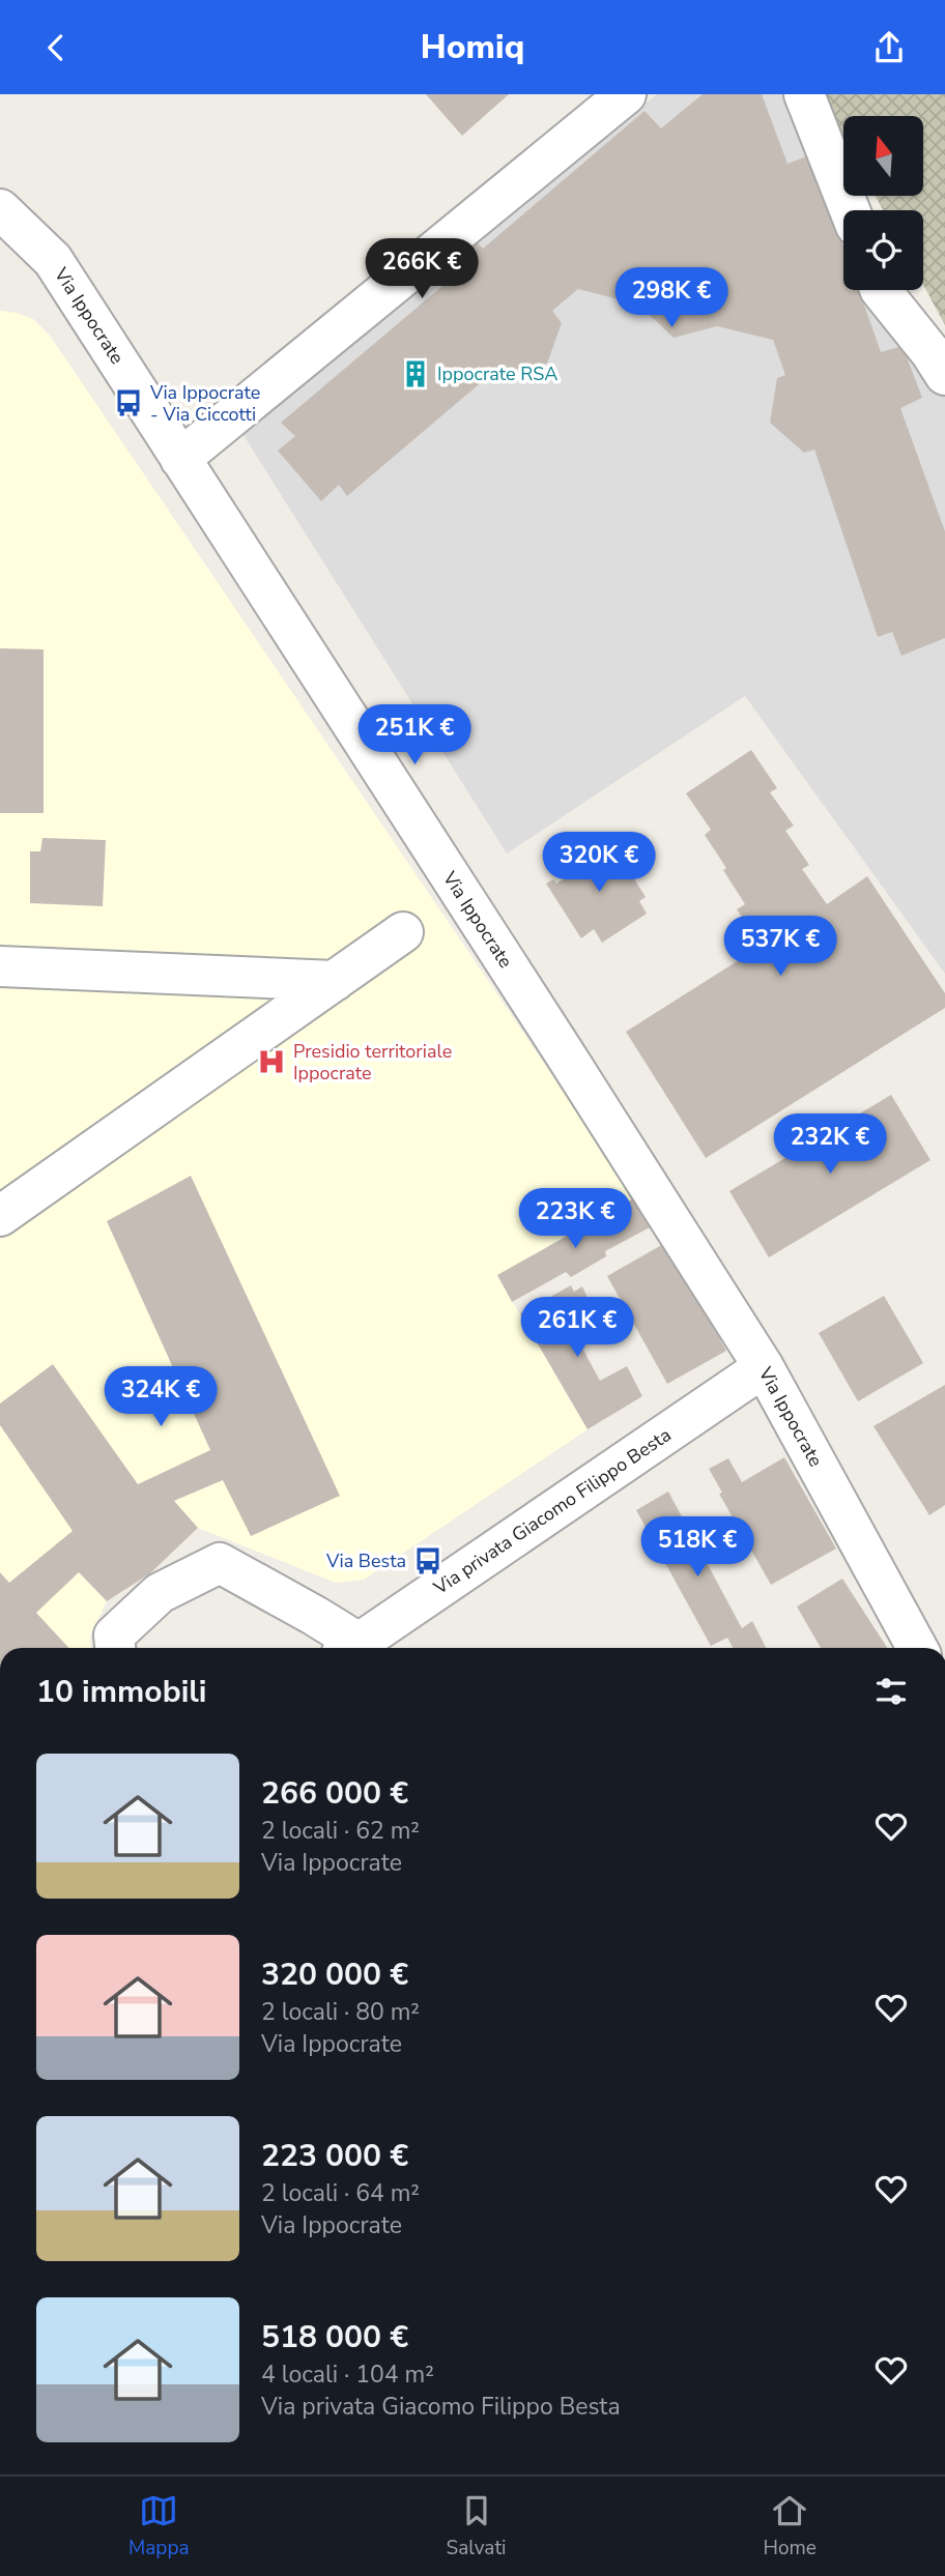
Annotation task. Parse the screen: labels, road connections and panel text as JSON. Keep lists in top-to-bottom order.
{
  "streets": {
    "street": ["Via Ippocrate", "Via privata Giacomo Filippo Besta"]
  },
  "crossings": [
    ["Via Ippocrate", "Via privata Giacomo Filippo Besta"]
  ],
  "places": {
    "building": ["Ippocrate RSA"],
    "bus stop": ["Via Ippocrate - Via Ciccotti", "Via Besta"],
    "hospital": ["Presidio territoriale Ippocrate"]
  },
  "north": "top",
  "page": {
    "header": "Homiq",
    "price": [
      "266K €",
      "298K €",
      "251K €",
      "320K €",
      "537K €",
      "232K €",
      "223K €",
      "261K €",
      "324K €",
      "518K €"
    ],
    "heading": "10 immobili",
    "list": [
      {
        "name": "266 000 €",
        "note": "2 locali · 62 m² · Via Ippocrate"
      },
      {
        "name": "320 000 €",
        "note": "2 locali · 80 m² · Via Ippocrate"
      },
      {
        "name": "223 000 €",
        "note": "2 locali · 64 m² · Via Ippocrate"
      },
      {
        "name": "518 000 €",
        "note": "4 locali · 104 m² · Via privata Giacomo Filippo Besta"
      }
    ],
    "tabs": ["Mappa", "Salvati", "Home"]
  }
}
